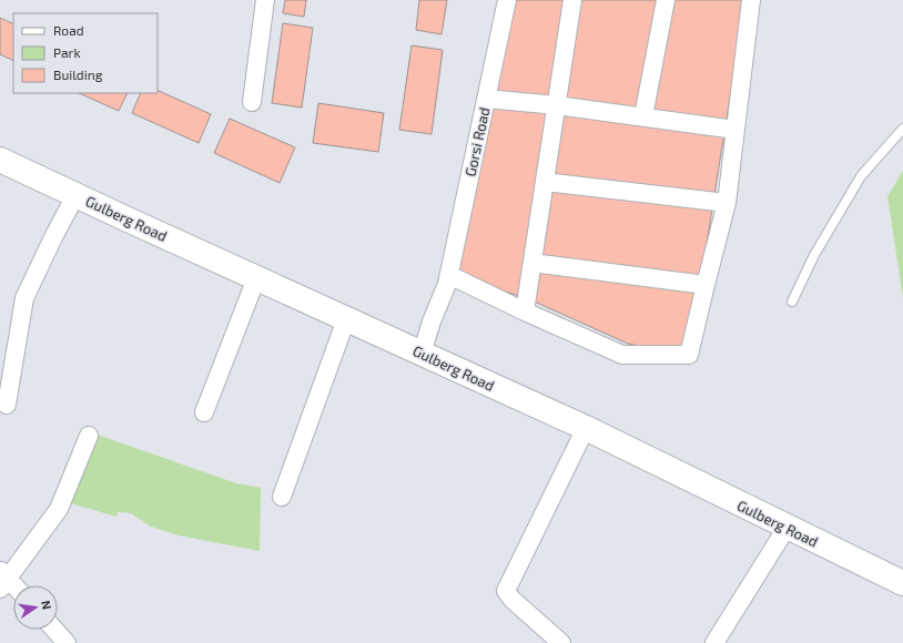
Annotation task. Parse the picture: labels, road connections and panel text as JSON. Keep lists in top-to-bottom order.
{
  "streets": {
    "street": ["Gorsi Road", "Gulberg Road"]
  },
  "crossings": [
    ["Gorsi Road", "Gulberg Road"]
  ],
  "legend": ["Road", "Park", "Building"],
  "north": "right"
}
